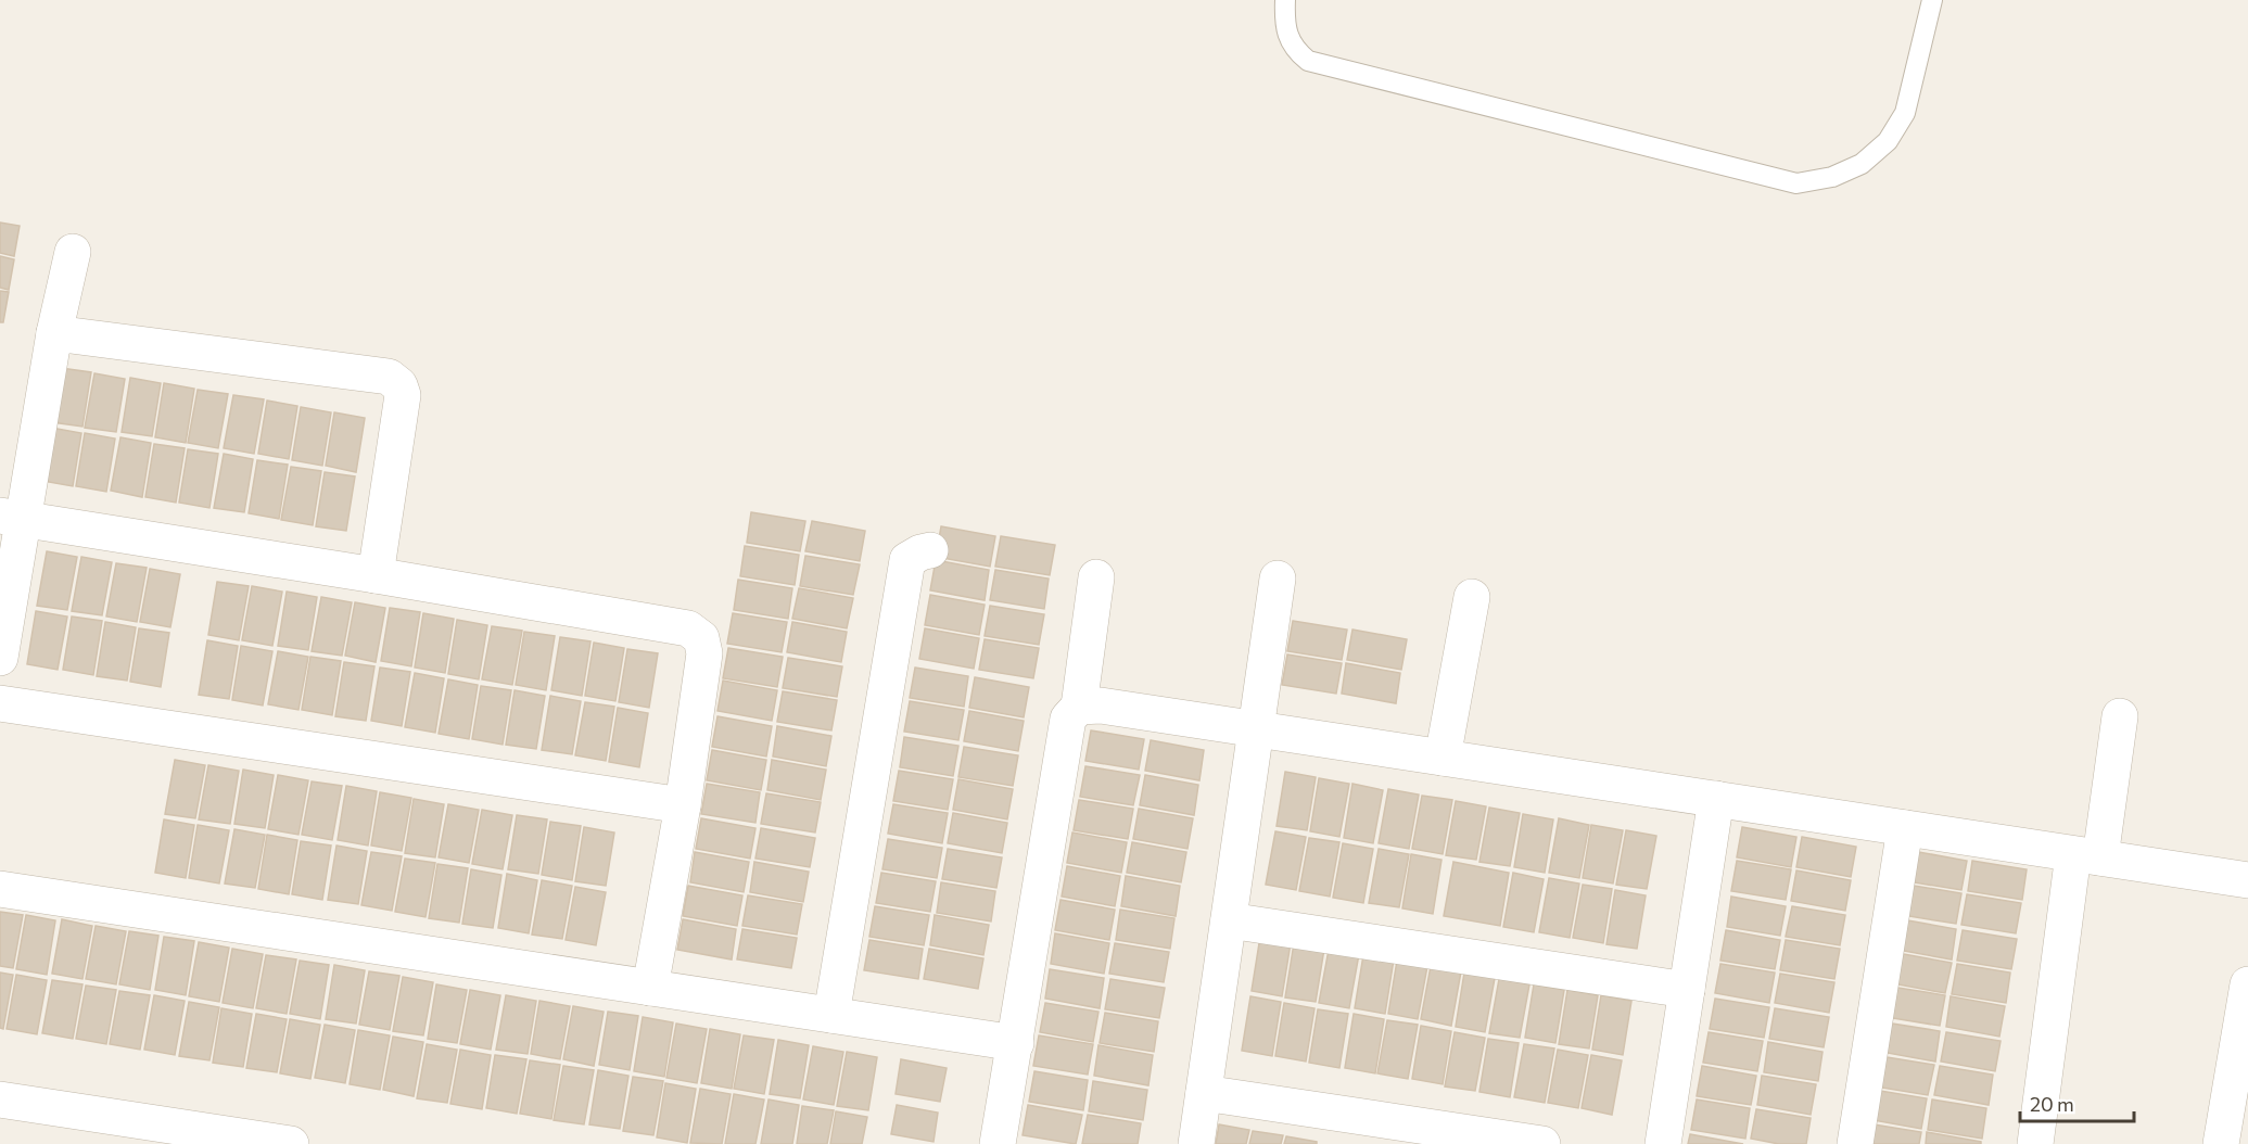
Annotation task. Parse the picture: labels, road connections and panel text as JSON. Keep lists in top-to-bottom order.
{
  "scale_bar": "20 m"
}
